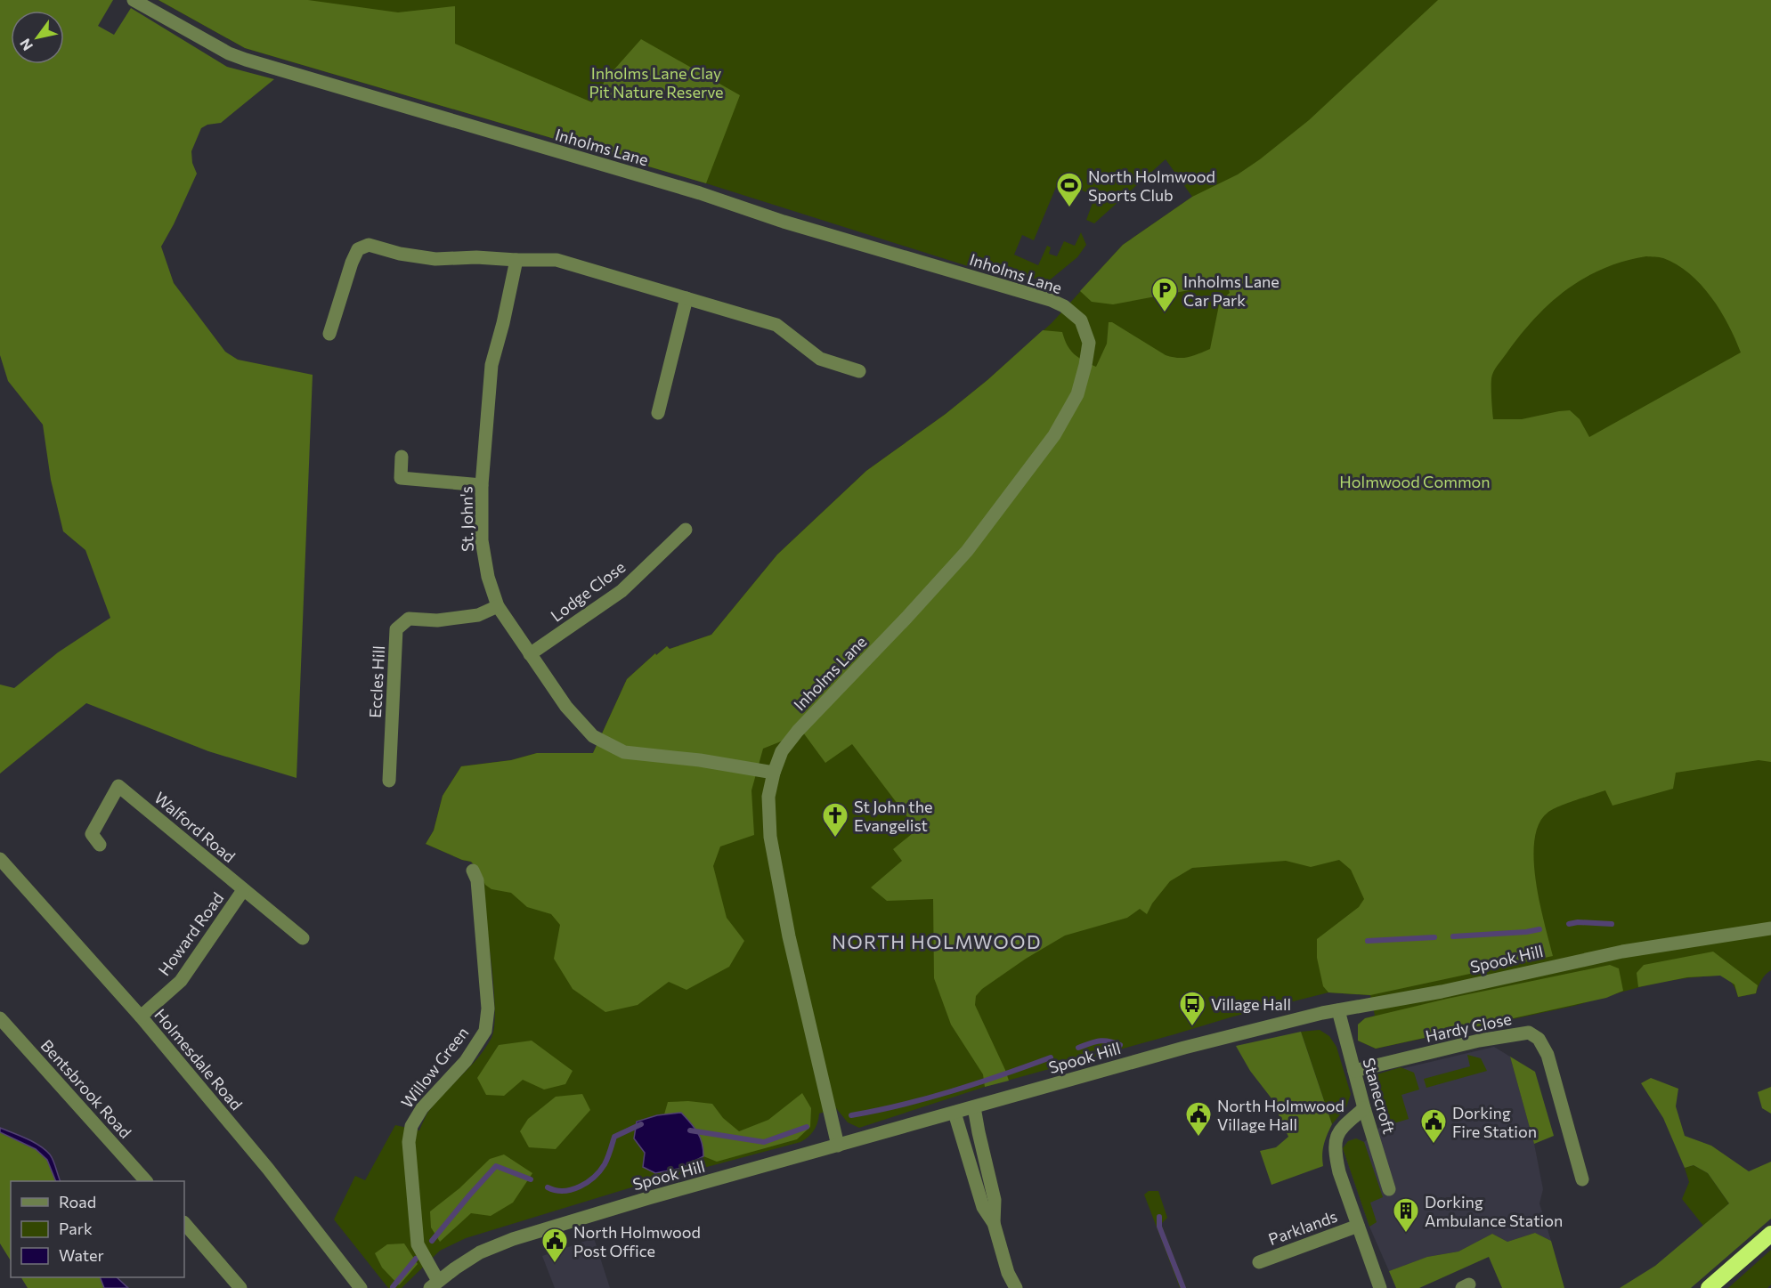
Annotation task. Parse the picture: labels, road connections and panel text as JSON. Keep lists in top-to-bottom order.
{
  "streets": {
    "street": [
      "Inholms Lane",
      "St. John's",
      "Lodge Close",
      "Eccles Hill",
      "Walford Road",
      "Howard Road",
      "Spook Hill",
      "Hardy Close",
      "Holmesdale Road",
      "Willow Green",
      "Bentsbrook Road",
      "Stanecroft",
      "Parklands"
    ]
  },
  "crossings": [
    ["Inholms Lane", "St. John's"],
    ["Inholms Lane", "Spook Hill"],
    ["St. John's", "Lodge Close"],
    ["St. John's", "Eccles Hill"],
    ["Walford Road", "Howard Road"],
    ["Howard Road", "Holmesdale Road"],
    ["Spook Hill", "Willow Green"],
    ["Spook Hill", "Stanecroft"],
    ["Hardy Close", "Stanecroft"],
    ["Stanecroft", "Parklands"]
  ],
  "districts": ["NORTH HOLMWOOD"],
  "parks": ["Inholms Lane Clay Pit Nature Reserve", "Holmwood Common"],
  "places": {
    "sports": ["North Holmwood Sports Club"],
    "parking": ["Inholms Lane Car Park"],
    "church": ["St John the Evangelist"],
    "bus stop": ["Village Hall"],
    "public building": ["North Holmwood Village Hall", "Dorking Fire Station", "North Holmwood Post Office"],
    "building": ["Dorking Ambulance Station"]
  },
  "legend": ["Road", "Park", "Water"],
  "north": "bottom left"
}
